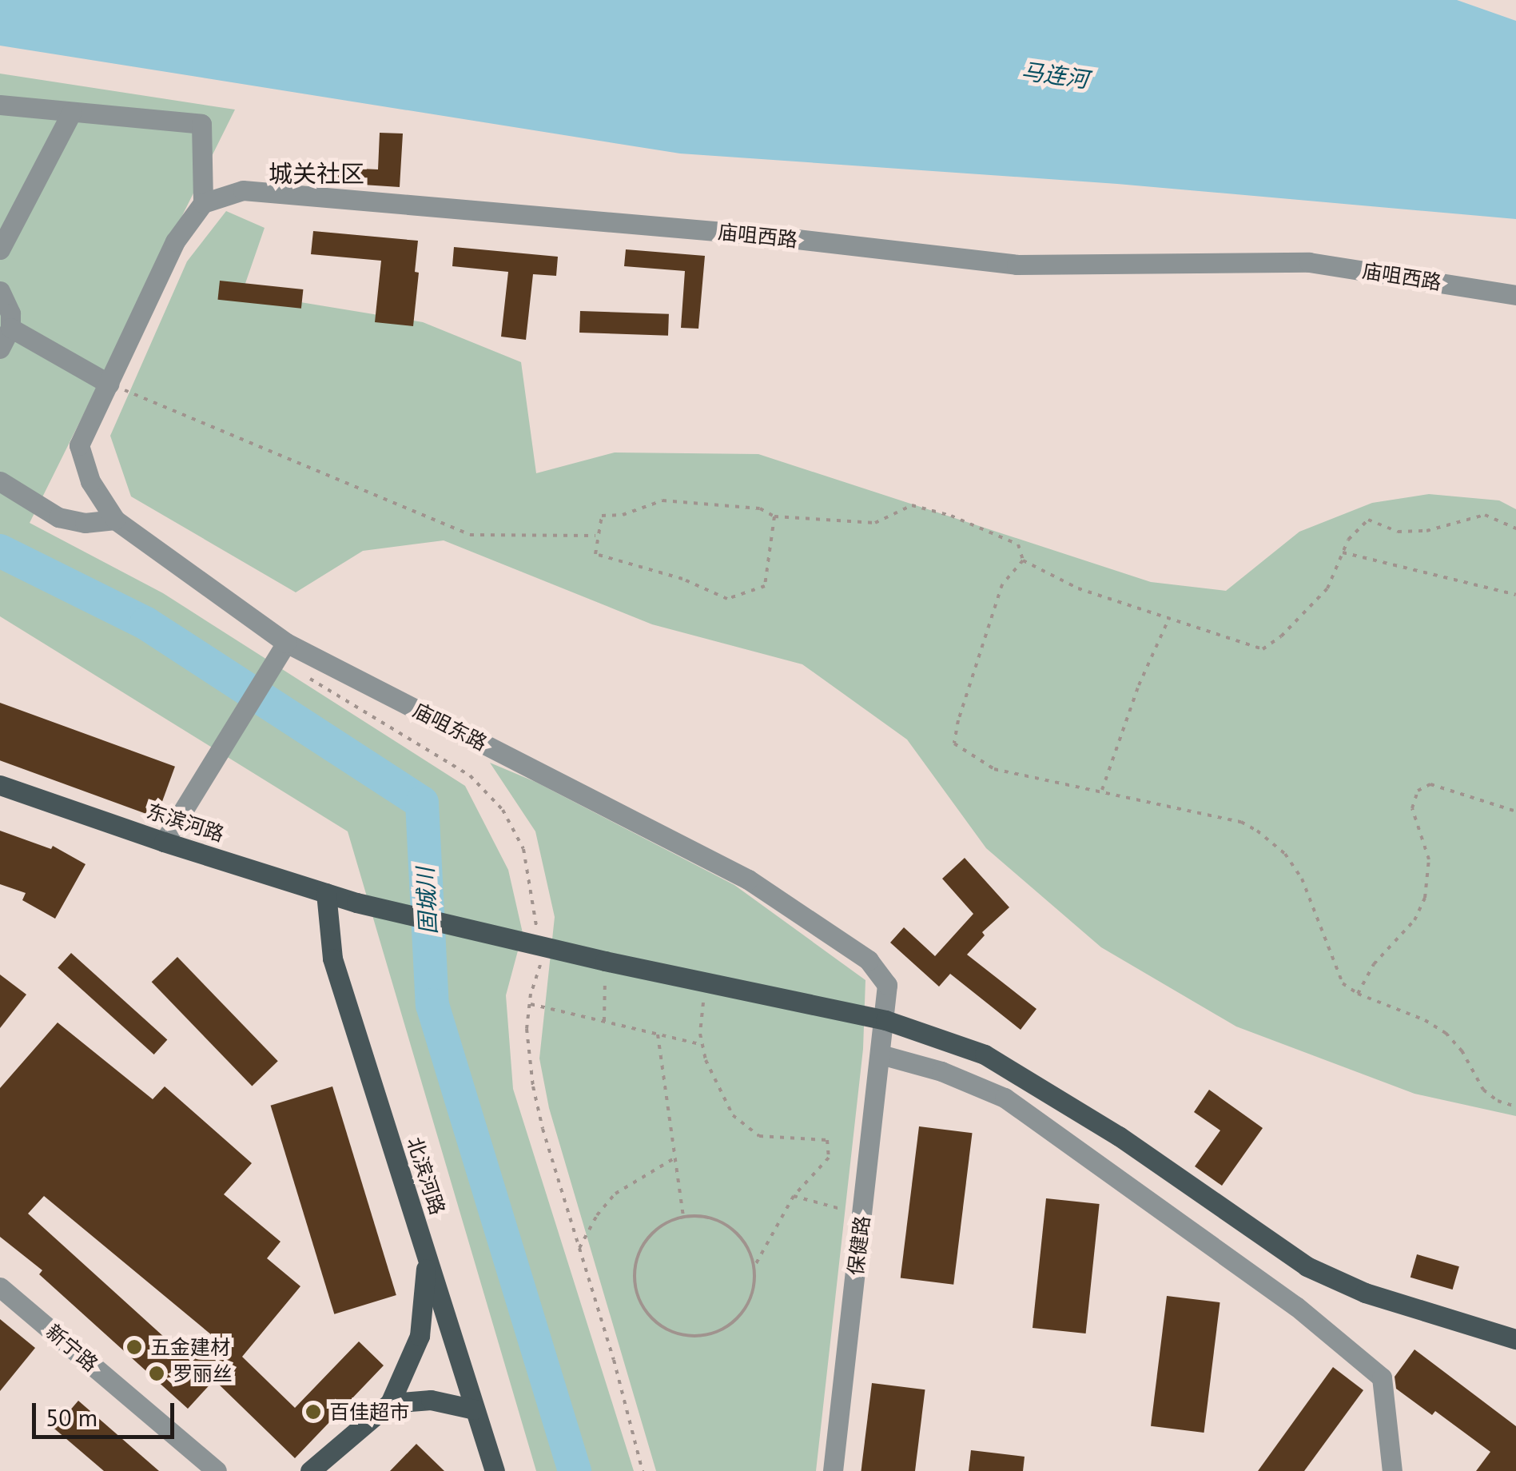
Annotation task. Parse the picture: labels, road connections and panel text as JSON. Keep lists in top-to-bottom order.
{
  "streets": {
    "main road": ["东滨河路", "北滨河路"],
    "street": [
      "庙咀西路",
      "庙咀东路",
      "保健路",
      "新宁路"
    ]
  },
  "crossings": [
    ["庙咀东路", "东滨河路"],
    ["庙咀东路", "保健路"],
    ["东滨河路", "北滨河路"],
    ["东滨河路", "保健路"]
  ],
  "districts": ["城关社区"],
  "water": ["马连河", "固城川"],
  "places": ["五金建材", "罗丽丝", "百佳超市"],
  "scale_bar": "50 m"
}
